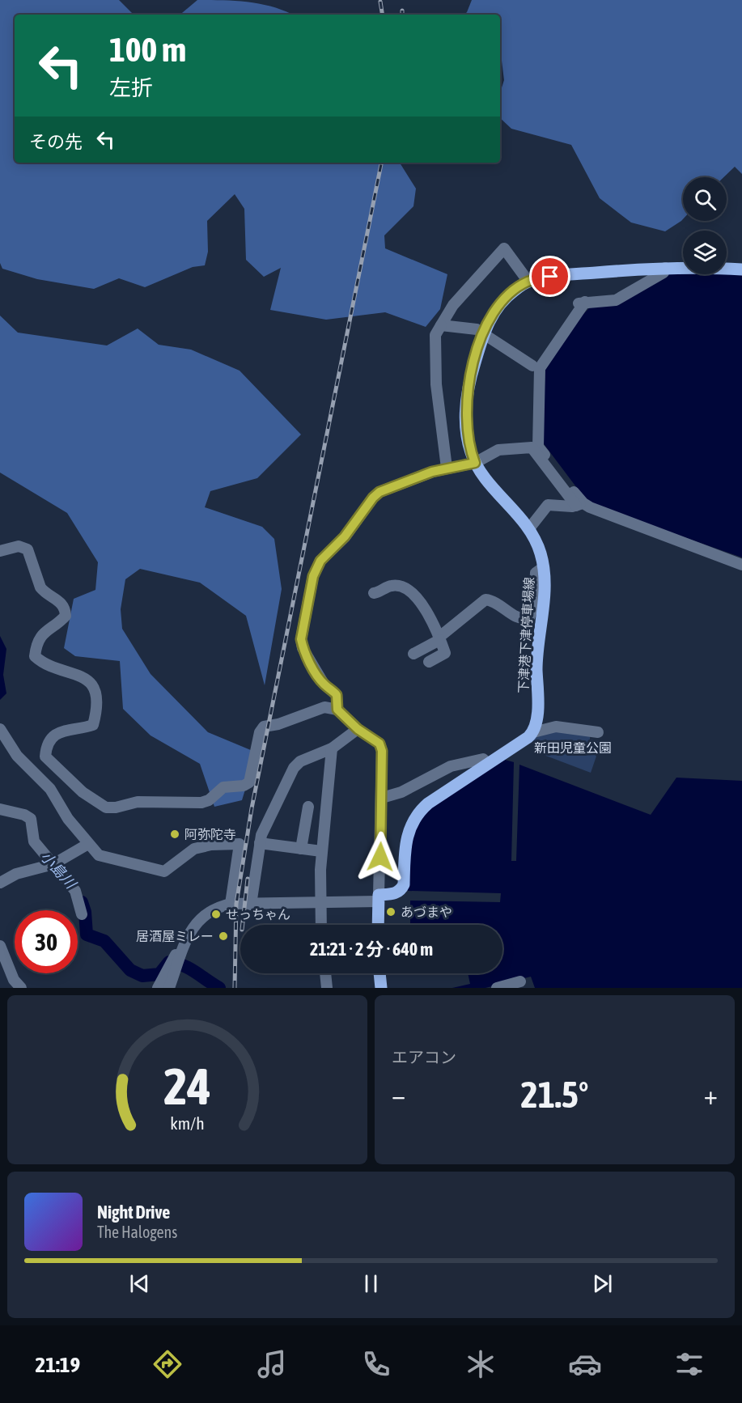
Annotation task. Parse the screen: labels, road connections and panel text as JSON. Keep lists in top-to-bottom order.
{
  "streets": {
    "main road": ["下津港下津停車場線"]
  },
  "water": ["小島川"],
  "parks": ["新田児童公園"],
  "places": [
    "阿弥陀寺",
    "あづまや",
    "せっちゃん",
    "居酒屋ミレー"
  ],
  "page": {
    "turn": ["100 m", "左折"],
    "then": "その先",
    "limit": "30",
    "trip": "21:21 · 2 分 · 640 m",
    "tile": "エアコン",
    "heat": ["−", "21.5°", "+"],
    "song": ["Night Drive", "The Halogens"],
    "tabs": "21:19",
    "gauge": ["24", "km/h"]
  }
}
